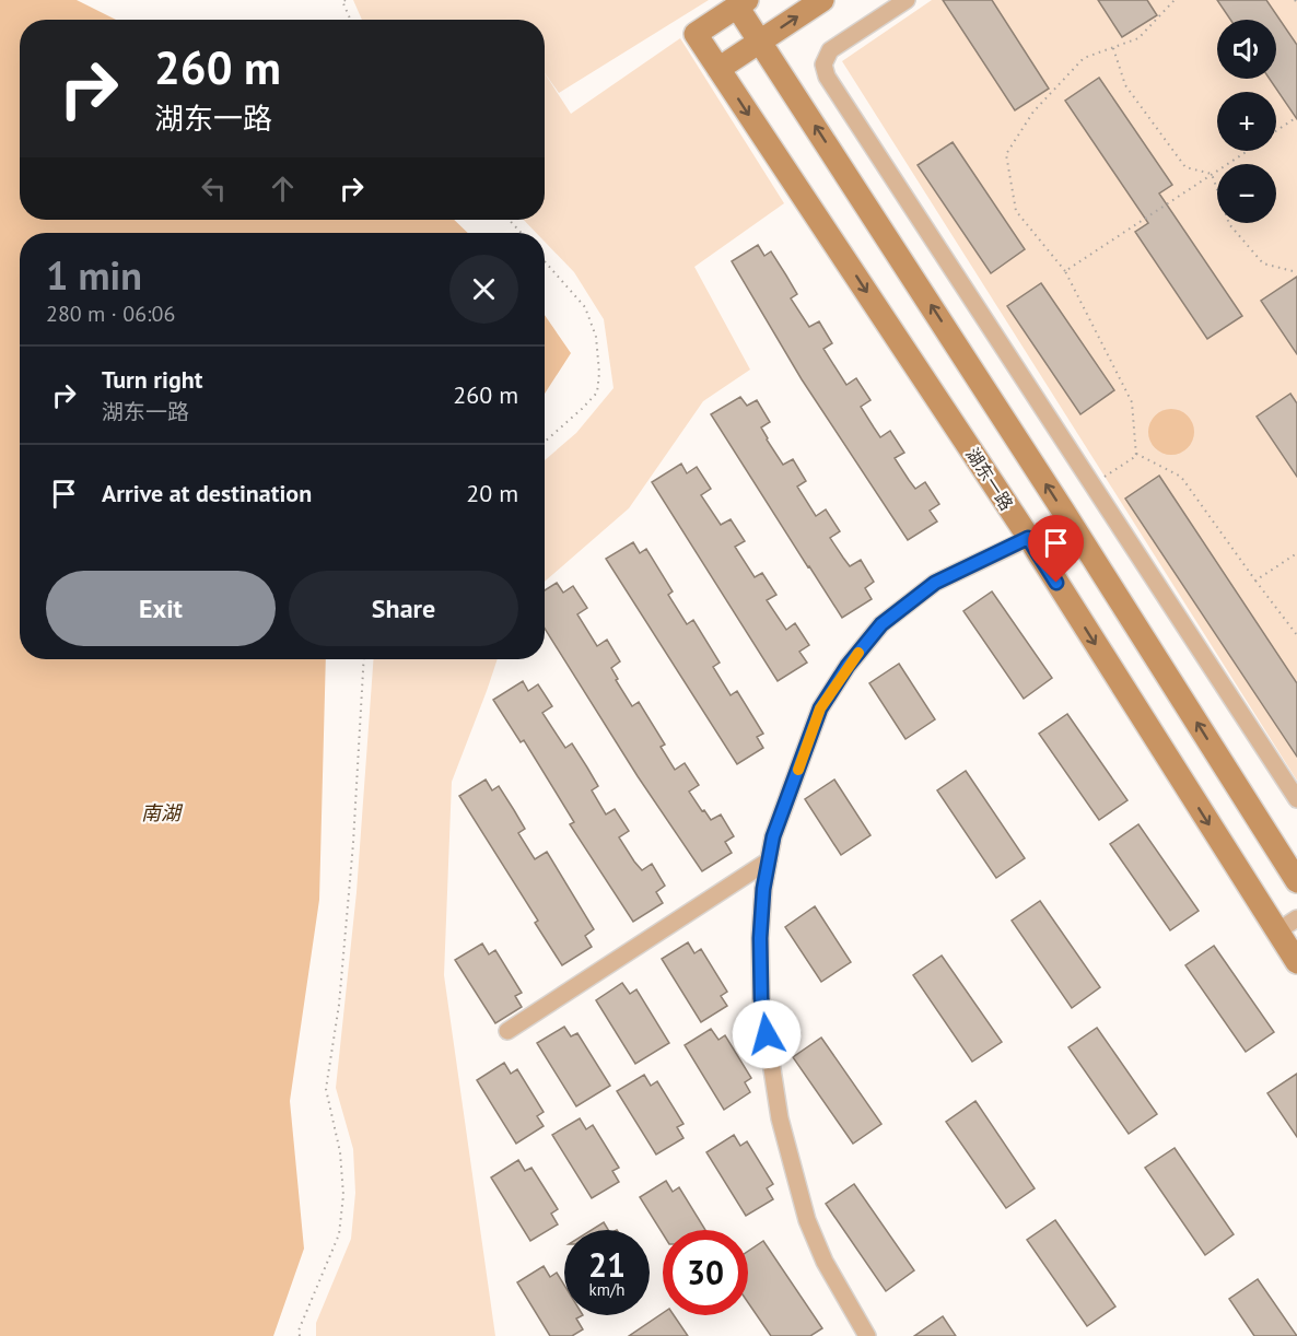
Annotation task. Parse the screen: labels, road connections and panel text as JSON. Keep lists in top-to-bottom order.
{
  "streets": {
    "main road": ["湖东一路"]
  },
  "water": ["南湖"],
  "page": {
    "map_buttons": ["+", "−"],
    "turn": ["260 m", "湖东一路"],
    "heading": ["1 min", "280 m · 06:06"],
    "list": [
      {
        "name": "Turn right",
        "note": "湖东一路",
        "value": "260 m"
      },
      {
        "name": "Arrive at destination",
        "value": "20 m"
      }
    ],
    "buttons": ["Exit", "Share"],
    "speed": "21 km/h",
    "limit": "30"
  }
}
